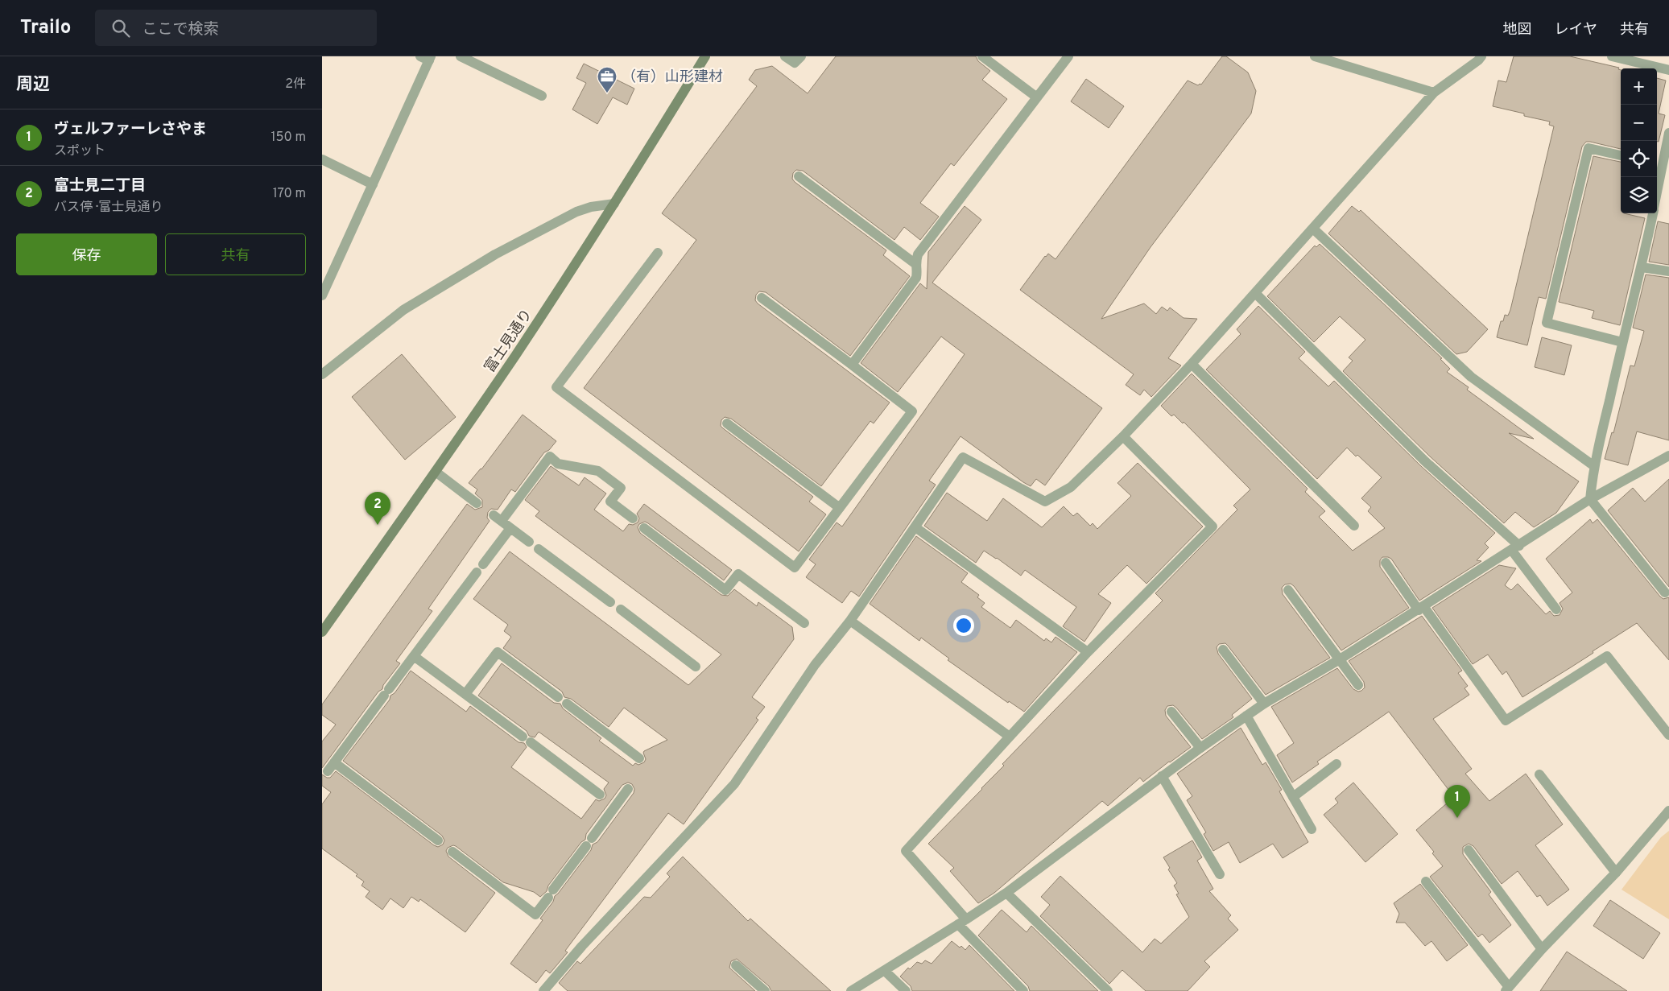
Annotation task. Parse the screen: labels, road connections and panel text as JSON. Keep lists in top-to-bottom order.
{
  "streets": {
    "street": ["富士見通り"]
  },
  "places": {
    "office": ["（有）山形建材"]
  },
  "page": {
    "header": "Trailo",
    "search": "ここで検索",
    "nav": ["地図", "レイヤ", "共有"],
    "heading": ["周辺", "2件"],
    "map_buttons": ["+", "−"],
    "list": [
      {
        "mark": "1",
        "name": "ヴェルファーレさやま",
        "note": "スポット",
        "value": "150 m"
      },
      {
        "mark": "2",
        "name": "富士見二丁目",
        "note": "バス停 · 富士見通り",
        "value": "170 m"
      }
    ],
    "buttons": ["保存", "共有"],
    "pins": ["2", "1"]
  }
}
